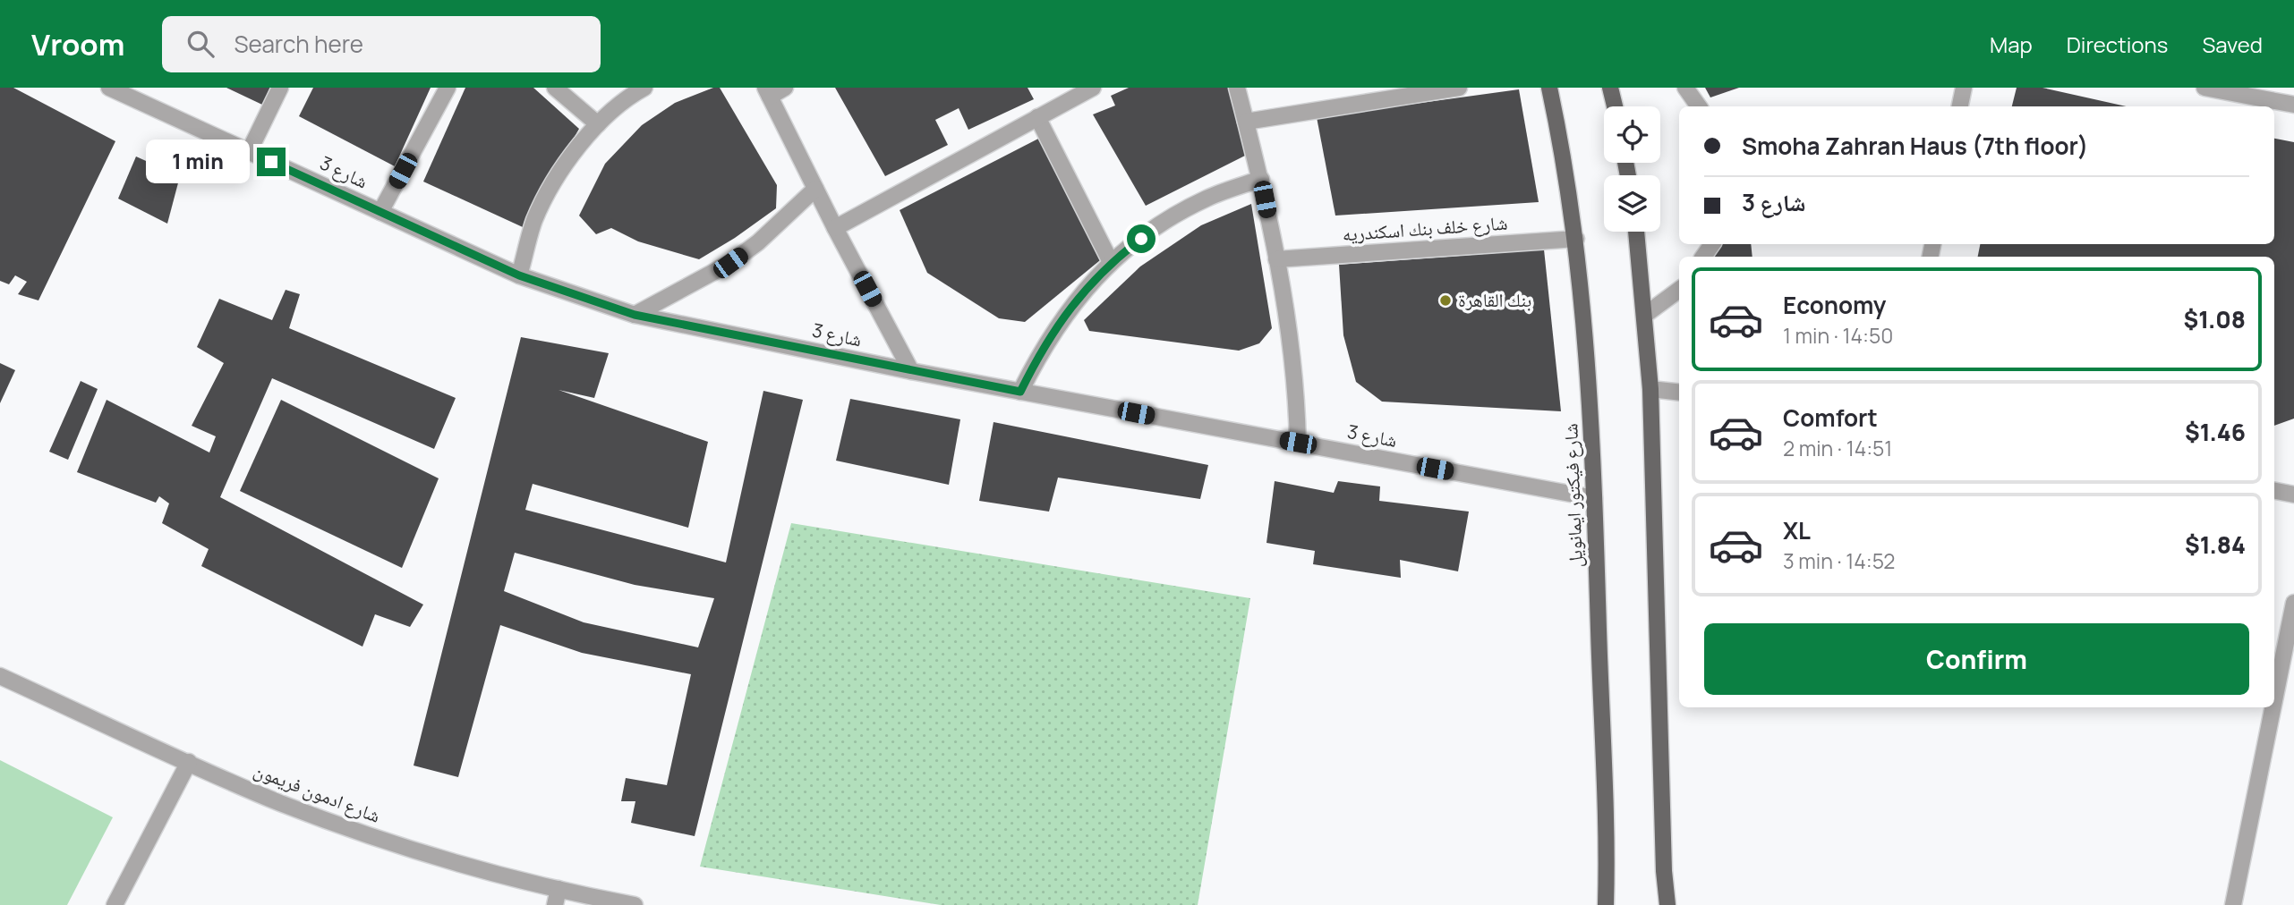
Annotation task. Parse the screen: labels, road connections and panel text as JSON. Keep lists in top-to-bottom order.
{
  "streets": {
    "main road": ["شارع فيكتور ايمانويل"],
    "street": ["شارع 3", "شارع خلف بنك اسكندريه", "شارع ادمون فريمون"]
  },
  "crossings": [
    ["شارع 3", "شارع فيكتور ايمانويل"],
    ["شارع خلف بنك اسكندريه", "شارع فيكتور ايمانويل"]
  ],
  "places": ["بنك القاهرة"],
  "page": {
    "header": "Vroom",
    "search": "Search here",
    "nav": ["Map", "Directions", "Saved"],
    "banner": ["Smoha Zahran Haus (7th floor)", "شارع 3"],
    "bubble": "1 min",
    "list": [
      {
        "name": "Economy",
        "note": "1 min · 14:50",
        "value": "$1.08"
      },
      {
        "name": "Comfort",
        "note": "2 min · 14:51",
        "value": "$1.46"
      },
      {
        "name": "XL",
        "note": "3 min · 14:52",
        "value": "$1.84"
      }
    ],
    "buttons": "Confirm"
  }
}
